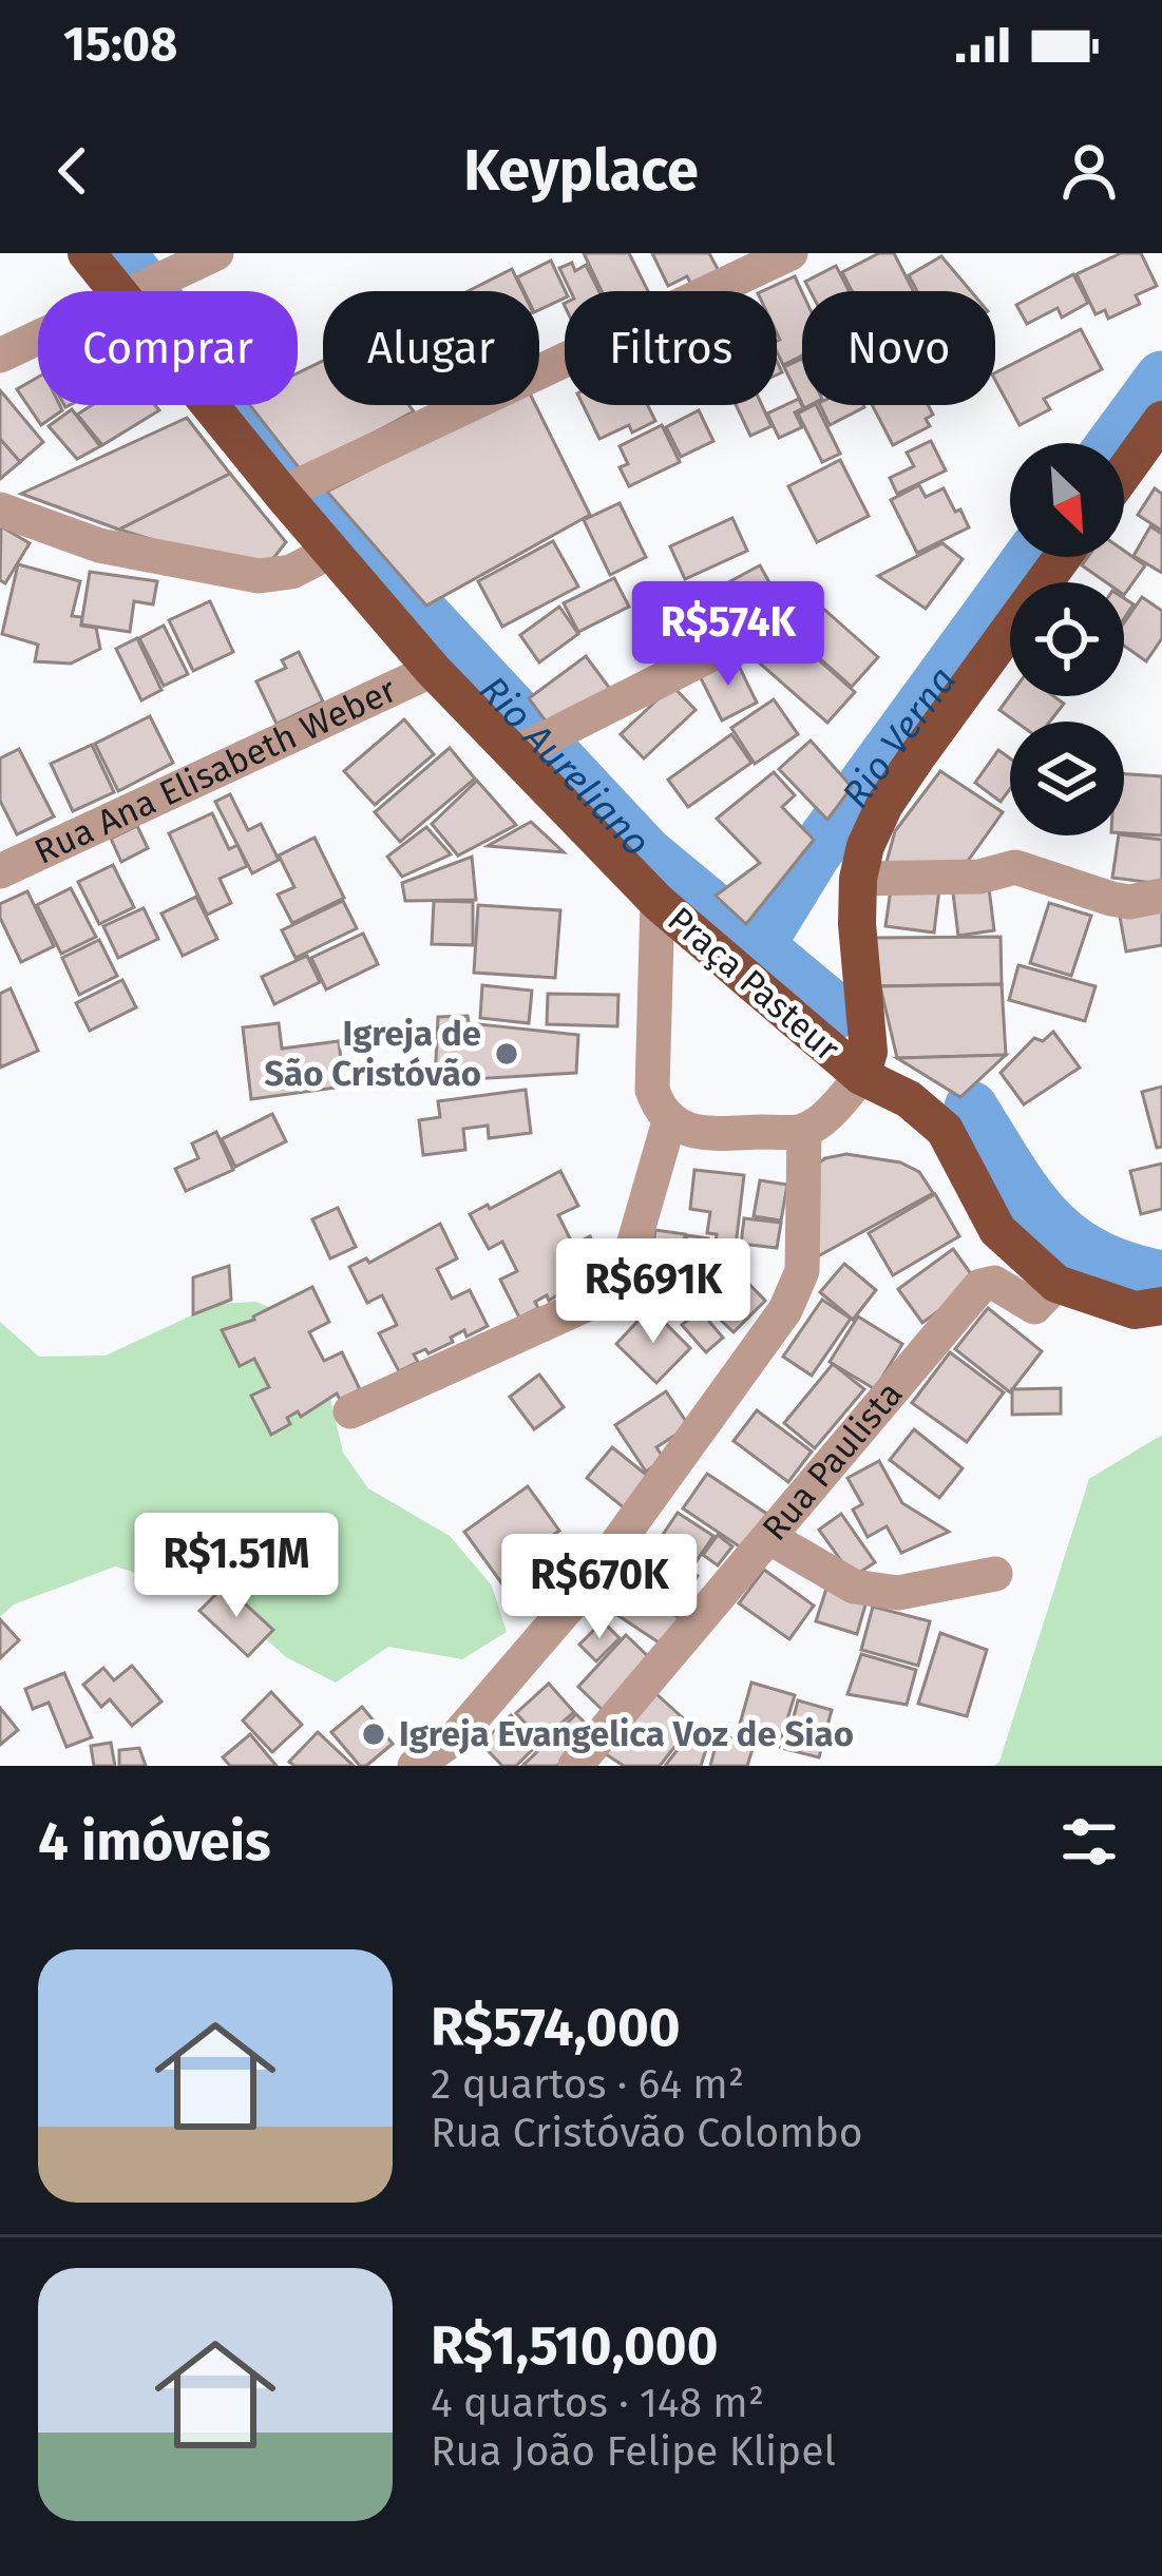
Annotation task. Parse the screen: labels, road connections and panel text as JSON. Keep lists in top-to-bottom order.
{
  "streets": {
    "main road": ["Praça Pasteur"],
    "street": ["Rua Ana Elisabeth Weber", "Rua Paulista"]
  },
  "water": ["Rio Verna", "Rio Aureliano"],
  "places": ["Igreja de São Cristóvão", "Igreja Evangelica Voz de Siao"],
  "north": "bottom right",
  "page": {
    "status": "15:08",
    "header": "Keyplace",
    "chip": [
      "Comprar",
      "Alugar",
      "Filtros",
      "Novo"
    ],
    "price": [
      "R$574K",
      "R$691K",
      "R$1.51M",
      "R$670K"
    ],
    "heading": "4 imóveis",
    "list": [
      {
        "name": "R$574,000",
        "note": "2 quartos · 64 m² · Rua Cristóvão Colombo"
      },
      {
        "name": "R$1,510,000",
        "note": "4 quartos · 148 m² · Rua João Felipe Klipel"
      }
    ]
  }
}
